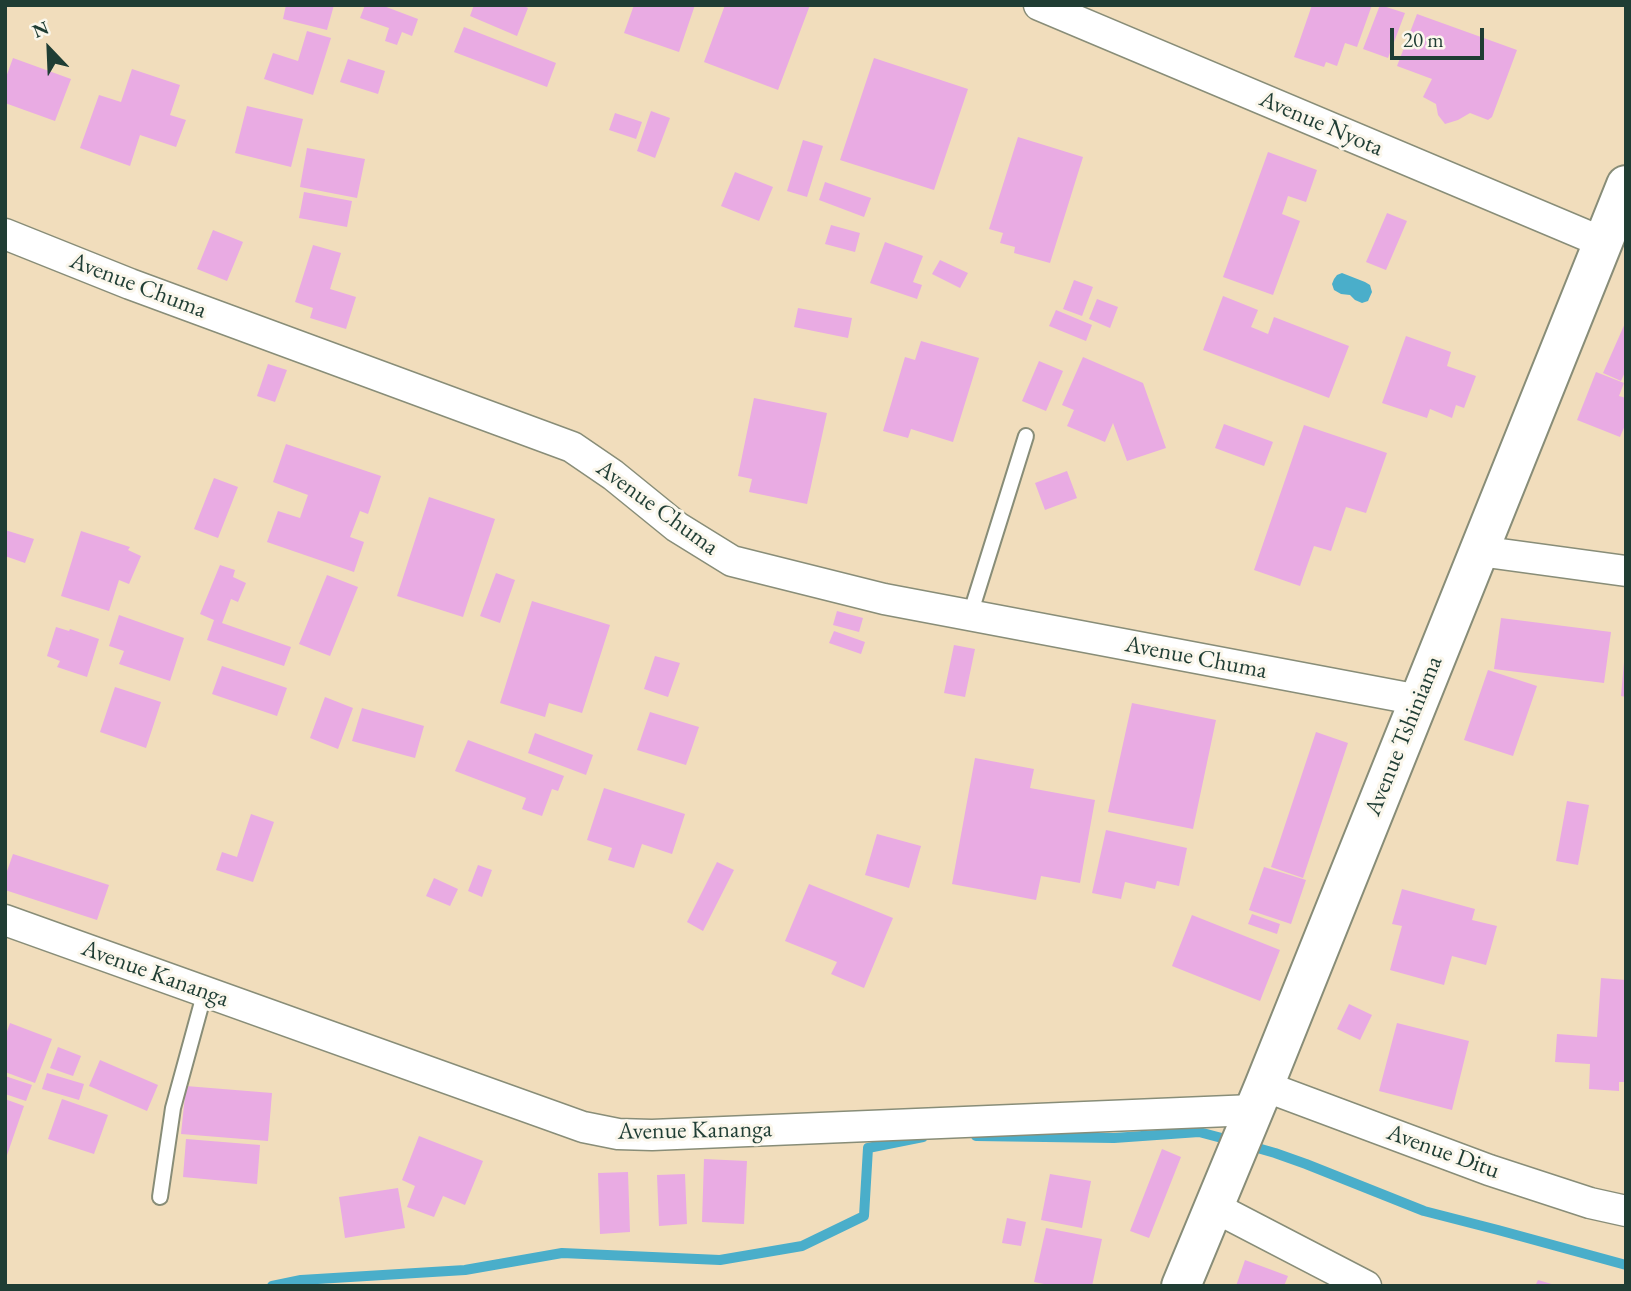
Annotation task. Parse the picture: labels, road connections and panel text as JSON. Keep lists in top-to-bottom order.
{
  "streets": {
    "street": [
      "Avenue Nyota",
      "Avenue Chuma",
      "Avenue Tshiniama",
      "Avenue Kananga",
      "Avenue Ditu"
    ]
  },
  "crossings": [
    ["Avenue Nyota", "Avenue Tshiniama"],
    ["Avenue Chuma", "Avenue Tshiniama"],
    ["Avenue Tshiniama", "Avenue Kananga"],
    ["Avenue Tshiniama", "Avenue Ditu"],
    ["Avenue Kananga", "Avenue Ditu"]
  ],
  "scale_bar": "20 m",
  "north": "top left"
}
